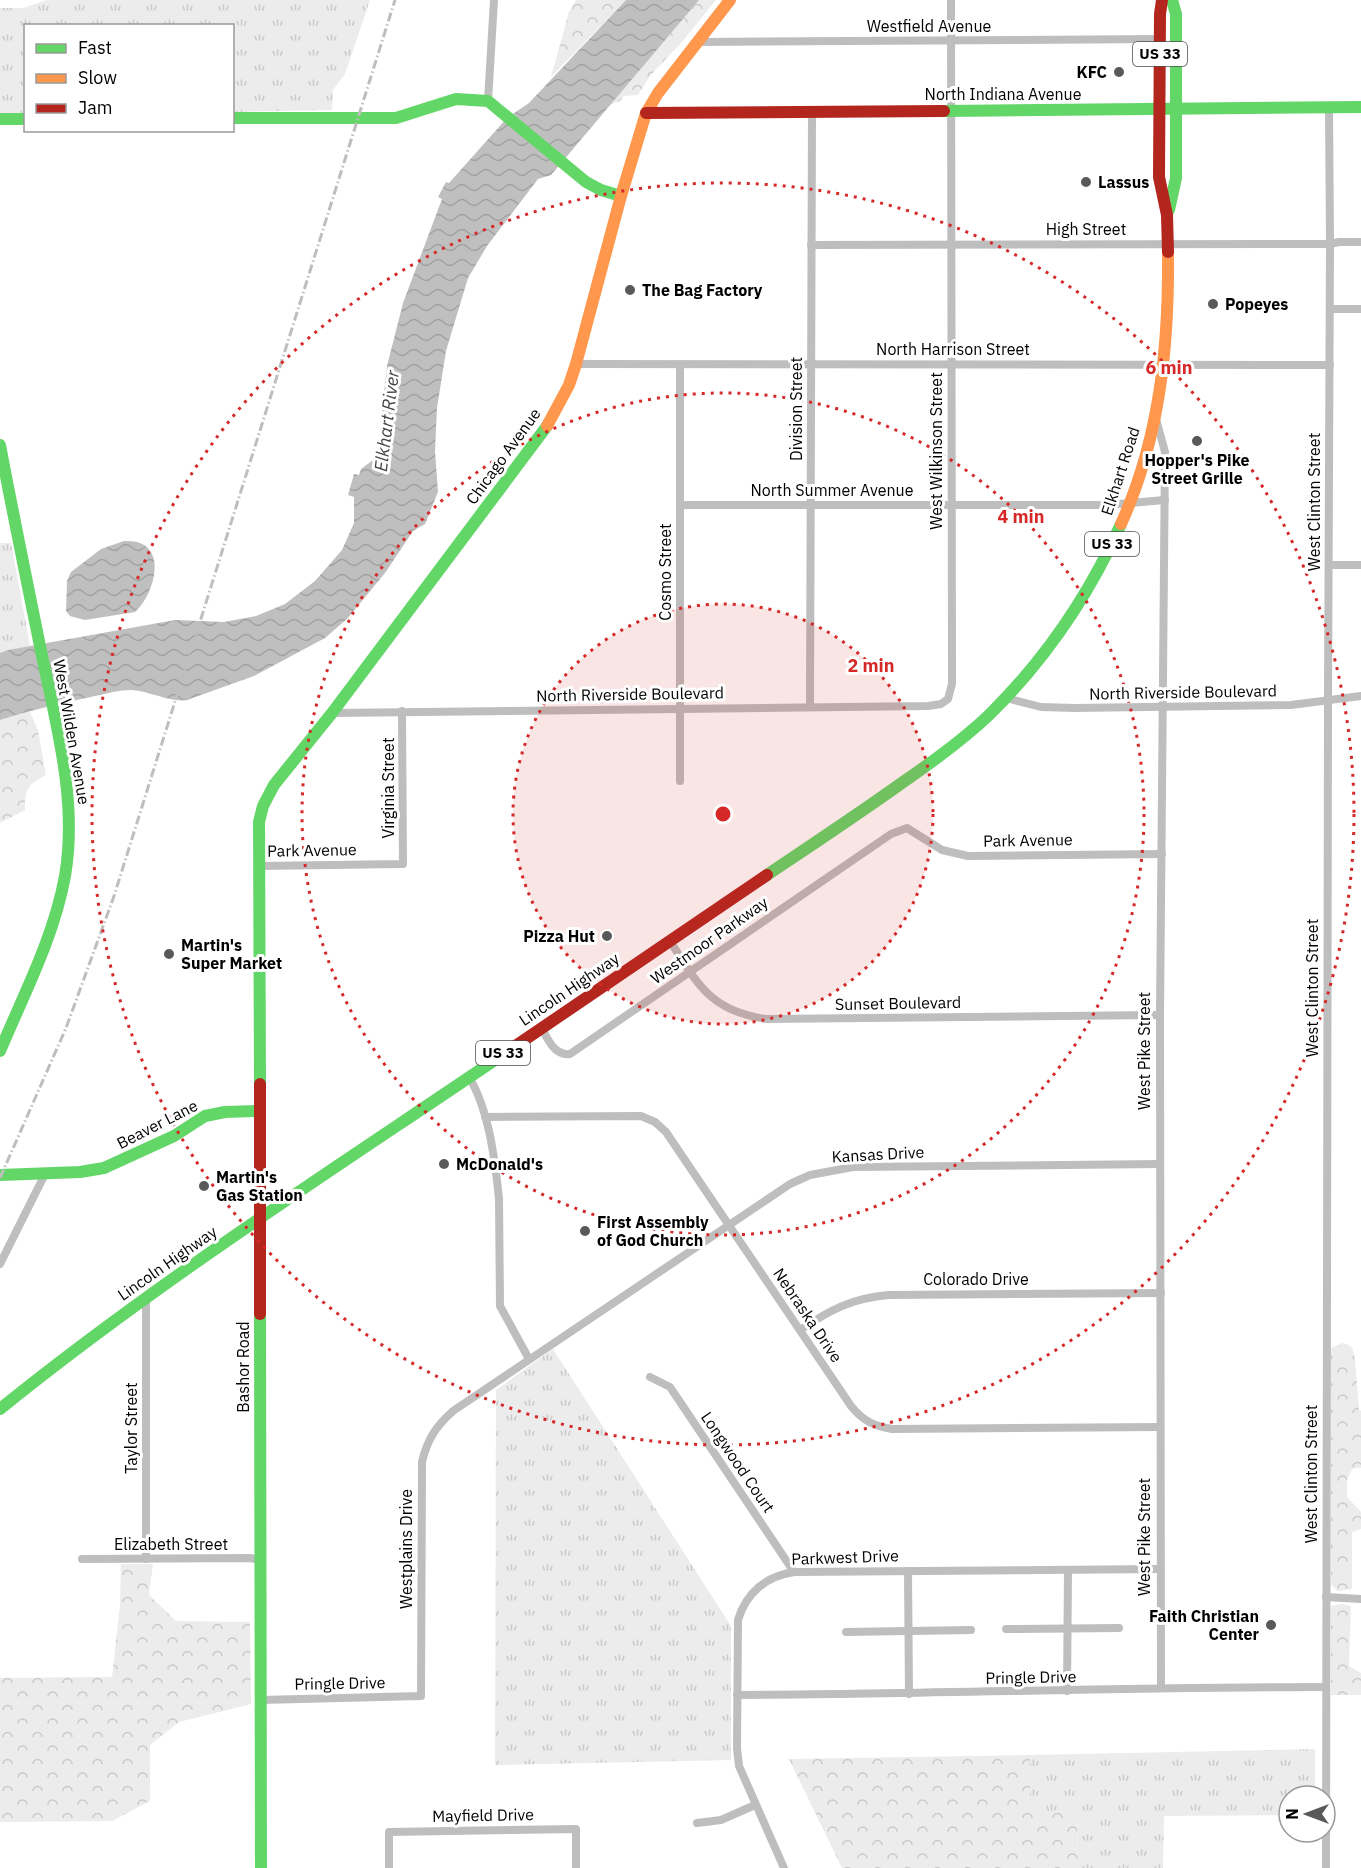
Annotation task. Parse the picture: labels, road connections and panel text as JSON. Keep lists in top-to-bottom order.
{
  "streets": {
    "main road": [
      "US 33",
      "North Indiana Avenue",
      "Chicago Avenue",
      "Elkhart Road",
      "West Wilden Avenue",
      "Lincoln Highway",
      "Beaver Lane",
      "Bashor Road"
    ],
    "street": [
      "Westfield Avenue",
      "High Street",
      "North Harrison Street",
      "Division Street",
      "West Wilkinson Street",
      "North Summer Avenue",
      "West Clinton Street",
      "Cosmo Street",
      "North Riverside Boulevard",
      "Virginia Street",
      "Park Avenue",
      "Westmoor Parkway",
      "Sunset Boulevard",
      "West Pike Street",
      "Kansas Drive",
      "Colorado Drive",
      "Nebraska Drive",
      "Taylor Street",
      "Longwood Court",
      "Elizabeth Street",
      "Westplains Drive",
      "Parkwest Drive",
      "Pringle Drive",
      "Mayfield Drive"
    ]
  },
  "crossings": [
    ["Westfield Avenue", "US 33"],
    ["Westfield Avenue", "West Wilkinson Street"],
    ["Westfield Avenue", "Chicago Avenue"],
    ["US 33", "North Indiana Avenue"],
    ["US 33", "High Street"],
    ["US 33", "North Harrison Street"],
    ["US 33", "Elkhart Road"],
    ["North Indiana Avenue", "Division Street"],
    ["North Indiana Avenue", "West Wilkinson Street"],
    ["North Indiana Avenue", "Chicago Avenue"],
    ["North Indiana Avenue", "West Clinton Street"],
    ["High Street", "Division Street"],
    ["High Street", "West Wilkinson Street"],
    ["High Street", "West Clinton Street"],
    ["North Harrison Street", "Division Street"],
    ["North Harrison Street", "West Wilkinson Street"],
    ["North Harrison Street", "Chicago Avenue"],
    ["North Harrison Street", "Elkhart Road"],
    ["North Harrison Street", "West Clinton Street"],
    ["North Harrison Street", "Cosmo Street"],
    ["Division Street", "North Summer Avenue"],
    ["Division Street", "North Riverside Boulevard"],
    ["West Wilkinson Street", "North Summer Avenue"],
    ["West Wilkinson Street", "North Riverside Boulevard"],
    ["Chicago Avenue", "North Riverside Boulevard"],
    ["Chicago Avenue", "Park Avenue"],
    ["Chicago Avenue", "Bashor Road"],
    ["Elkhart Road", "North Summer Avenue"],
    ["Elkhart Road", "North Riverside Boulevard"],
    ["Elkhart Road", "Lincoln Highway"],
    ["Elkhart Road", "West Pike Street"],
    ["North Summer Avenue", "Cosmo Street"],
    ["North Summer Avenue", "West Pike Street"],
    ["West Clinton Street", "North Riverside Boulevard"],
    ["West Clinton Street", "Pringle Drive"],
    ["Cosmo Street", "North Riverside Boulevard"],
    ["North Riverside Boulevard", "Virginia Street"],
    ["North Riverside Boulevard", "Lincoln Highway"],
    ["North Riverside Boulevard", "West Pike Street"],
    ["Virginia Street", "Park Avenue"],
    ["Park Avenue", "Westmoor Parkway"],
    ["Park Avenue", "West Pike Street"],
    ["Park Avenue", "Bashor Road"],
    ["Westmoor Parkway", "Lincoln Highway"],
    ["Westmoor Parkway", "Sunset Boulevard"],
    ["Lincoln Highway", "Sunset Boulevard"],
    ["Lincoln Highway", "Bashor Road"],
    ["Lincoln Highway", "Taylor Street"],
    ["Sunset Boulevard", "West Pike Street"],
    ["West Pike Street", "Kansas Drive"],
    ["West Pike Street", "Colorado Drive"],
    ["West Pike Street", "Nebraska Drive"],
    ["West Pike Street", "Parkwest Drive"],
    ["West Pike Street", "Pringle Drive"],
    ["Beaver Lane", "Bashor Road"],
    ["Kansas Drive", "Nebraska Drive"],
    ["Kansas Drive", "Westplains Drive"],
    ["Colorado Drive", "Nebraska Drive"],
    ["Bashor Road", "Elizabeth Street"],
    ["Bashor Road", "Pringle Drive"],
    ["Taylor Street", "Elizabeth Street"],
    ["Longwood Court", "Parkwest Drive"],
    ["Westplains Drive", "Pringle Drive"],
    ["Parkwest Drive", "Pringle Drive"]
  ],
  "water": ["Elkhart River"],
  "places": [
    "KFC",
    "Lassus",
    "The Bag Factory",
    "Popeyes",
    "Hopper's Pike Street Grille",
    "Pizza Hut",
    "Martin's Super Market",
    "McDonald's",
    "Martin's Gas Station",
    "First Assembly of God Church",
    "Faith Christian Center"
  ],
  "legend": ["Fast", "Slow", "Jam"],
  "north": "left",
  "rings": ["6 min", "4 min", "2 min"]
}
